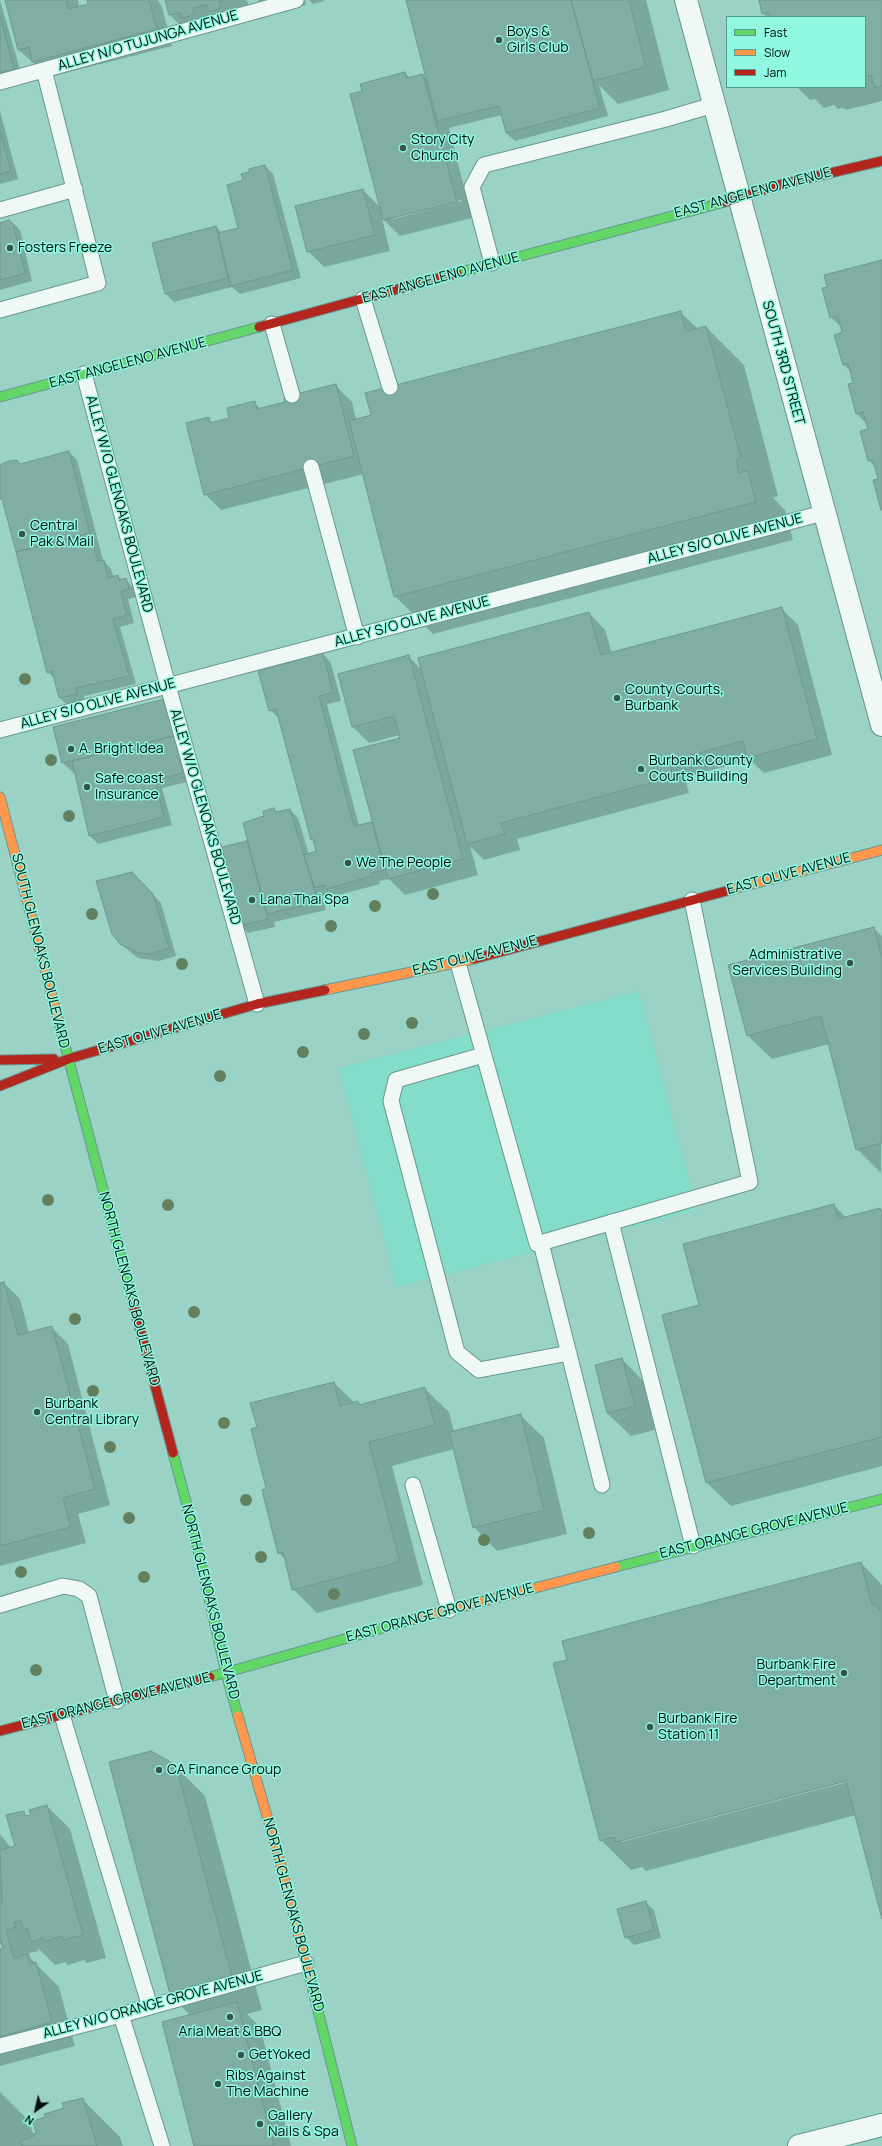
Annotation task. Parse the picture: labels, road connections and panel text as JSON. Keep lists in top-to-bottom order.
{
  "streets": {
    "main road": [
      "EAST ANGELENO AVENUE",
      "EAST OLIVE AVENUE",
      "SOUTH GLENOAKS BOULEVARD",
      "NORTH GLENOAKS BOULEVARD",
      "EAST ORANGE GROVE AVENUE"
    ],
    "street": ["SOUTH 3RD STREET"],
    "lane": [
      "ALLEY N/O TUJUNGA AVENUE",
      "ALLEY W/O GLENOAKS BOULEVARD",
      "ALLEY S/O OLIVE AVENUE",
      "ALLEY N/O ORANGE GROVE AVENUE"
    ]
  },
  "crossings": [
    ["EAST ANGELENO AVENUE", "SOUTH 3RD STREET"],
    ["EAST ANGELENO AVENUE", "ALLEY W/O GLENOAKS BOULEVARD"],
    ["SOUTH 3RD STREET", "ALLEY S/O OLIVE AVENUE"],
    ["ALLEY W/O GLENOAKS BOULEVARD", "ALLEY S/O OLIVE AVENUE"],
    ["ALLEY W/O GLENOAKS BOULEVARD", "EAST OLIVE AVENUE"],
    ["EAST OLIVE AVENUE", "SOUTH GLENOAKS BOULEVARD"],
    ["EAST OLIVE AVENUE", "NORTH GLENOAKS BOULEVARD"],
    ["SOUTH GLENOAKS BOULEVARD", "NORTH GLENOAKS BOULEVARD"],
    ["NORTH GLENOAKS BOULEVARD", "EAST ORANGE GROVE AVENUE"],
    ["NORTH GLENOAKS BOULEVARD", "ALLEY N/O ORANGE GROVE AVENUE"]
  ],
  "places": [
    "Boys & Girls Club",
    "Story City Church",
    "Fosters Freeze",
    "Central Pak & Mail",
    "County Courts, Burbank",
    "A. Bright Idea",
    "Burbank County Courts Building",
    "Safe coast Insurance",
    "We The People",
    "Lana Thai Spa",
    "Administrative Services Building",
    "Burbank Central Library",
    "Burbank Fire Department",
    "Burbank Fire Station 11",
    "CA Finance Group",
    "Aria Meat & BBQ",
    "GetYoked",
    "Ribs Against The Machine",
    "Gallery Nails & Spa"
  ],
  "legend": ["Fast", "Slow", "Jam"],
  "north": "bottom left"
}
